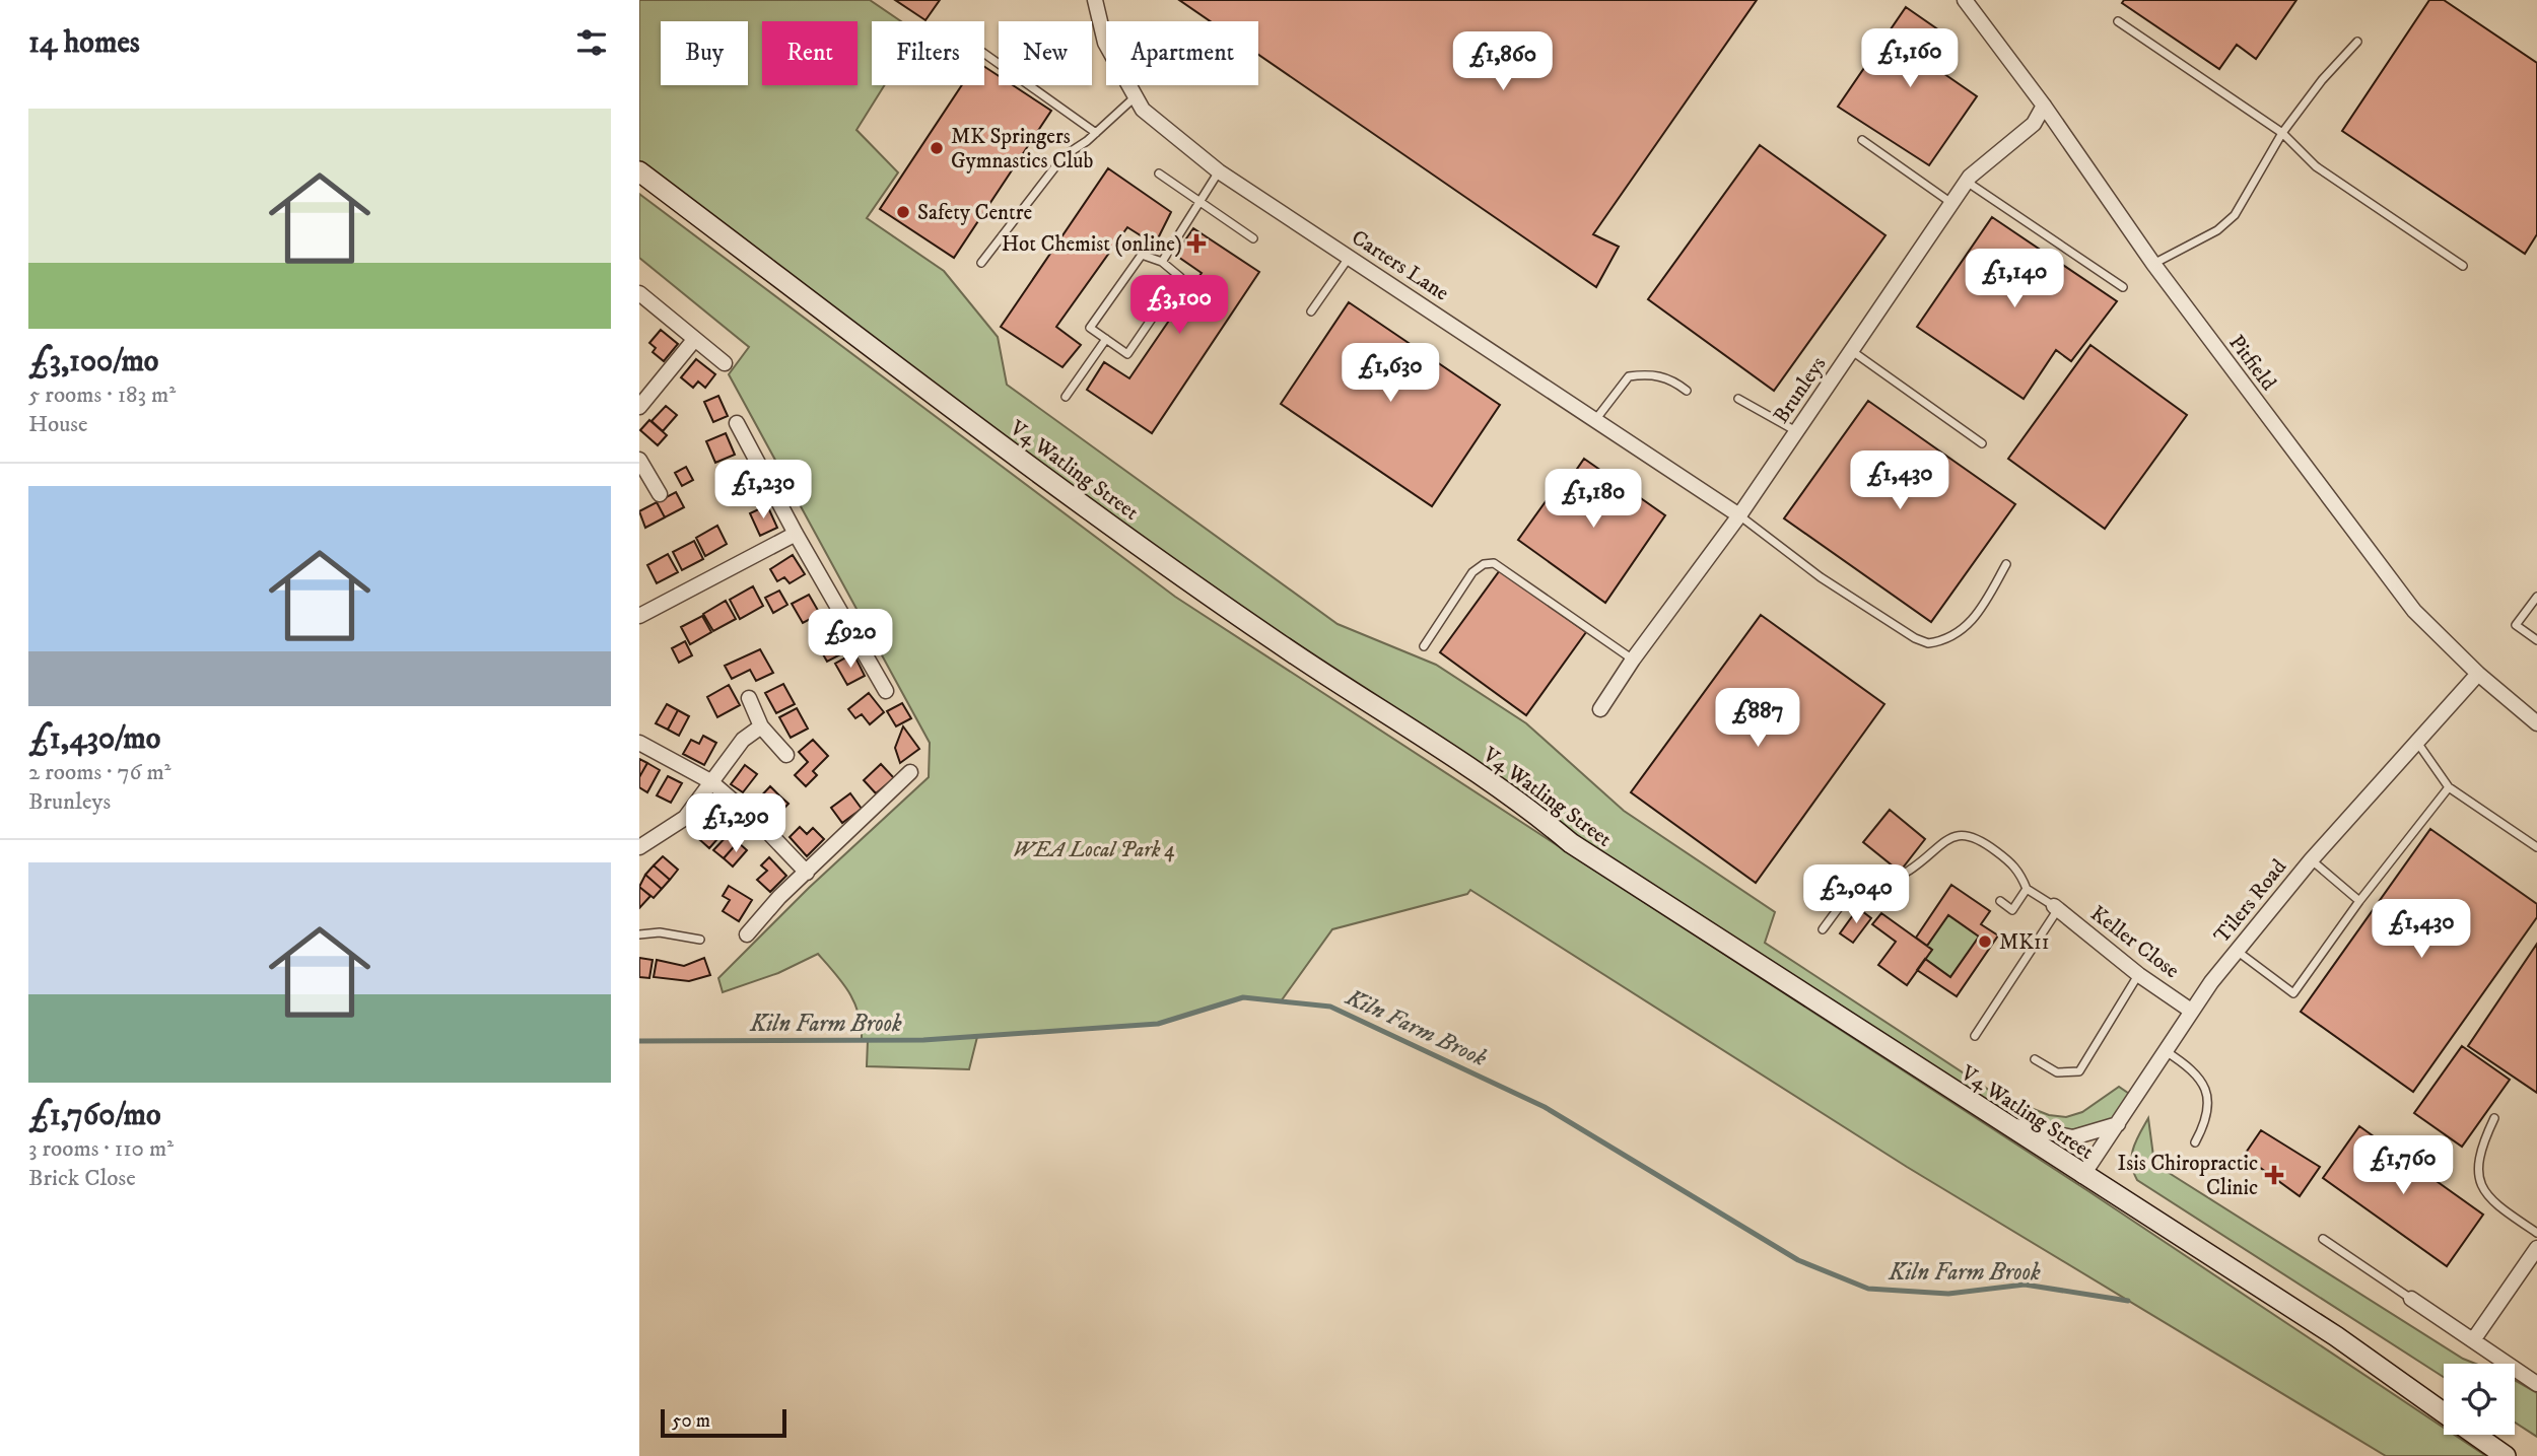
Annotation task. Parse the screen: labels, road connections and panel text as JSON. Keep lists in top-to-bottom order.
{
  "streets": {
    "street": [
      "Carters Lane",
      "Pitfield",
      "Brunleys",
      "V4 Watling Street",
      "Tilers Road",
      "Keller Close"
    ]
  },
  "crossings": [
    ["Carters Lane", "Brunleys"],
    ["Pitfield", "Brunleys"],
    ["Pitfield", "Tilers Road"],
    ["V4 Watling Street", "Tilers Road"],
    ["Tilers Road", "Keller Close"]
  ],
  "water": ["Kiln Farm Brook"],
  "parks": ["WEA Local Park 4"],
  "places": {
    "other": ["MK Springers Gymnastics Club", "Safety Centre", "MK11"],
    "health": ["Hot Chemist (online)", "Isis Chiropractic Clinic"]
  },
  "scale_bar": "50 m",
  "page": {
    "heading": "14 homes",
    "chip": [
      "Buy",
      "Rent",
      "Filters",
      "New",
      "Apartment"
    ],
    "price": [
      "£1,160",
      "£1,860",
      "£1,140",
      "£3,100",
      "£1,630",
      "£1,430",
      "£1,230",
      "£1,180",
      "£920",
      "£887",
      "£1,290",
      "£2,040",
      "£1,430",
      "£1,760"
    ],
    "list": [
      {
        "name": "£3,100/mo",
        "note": "5 rooms · 183 m² · House"
      },
      {
        "name": "£1,430/mo",
        "note": "2 rooms · 76 m² · Brunleys"
      },
      {
        "name": "£1,760/mo",
        "note": "3 rooms · 110 m² · Brick Close"
      }
    ],
    "scale": "50 m"
  }
}
